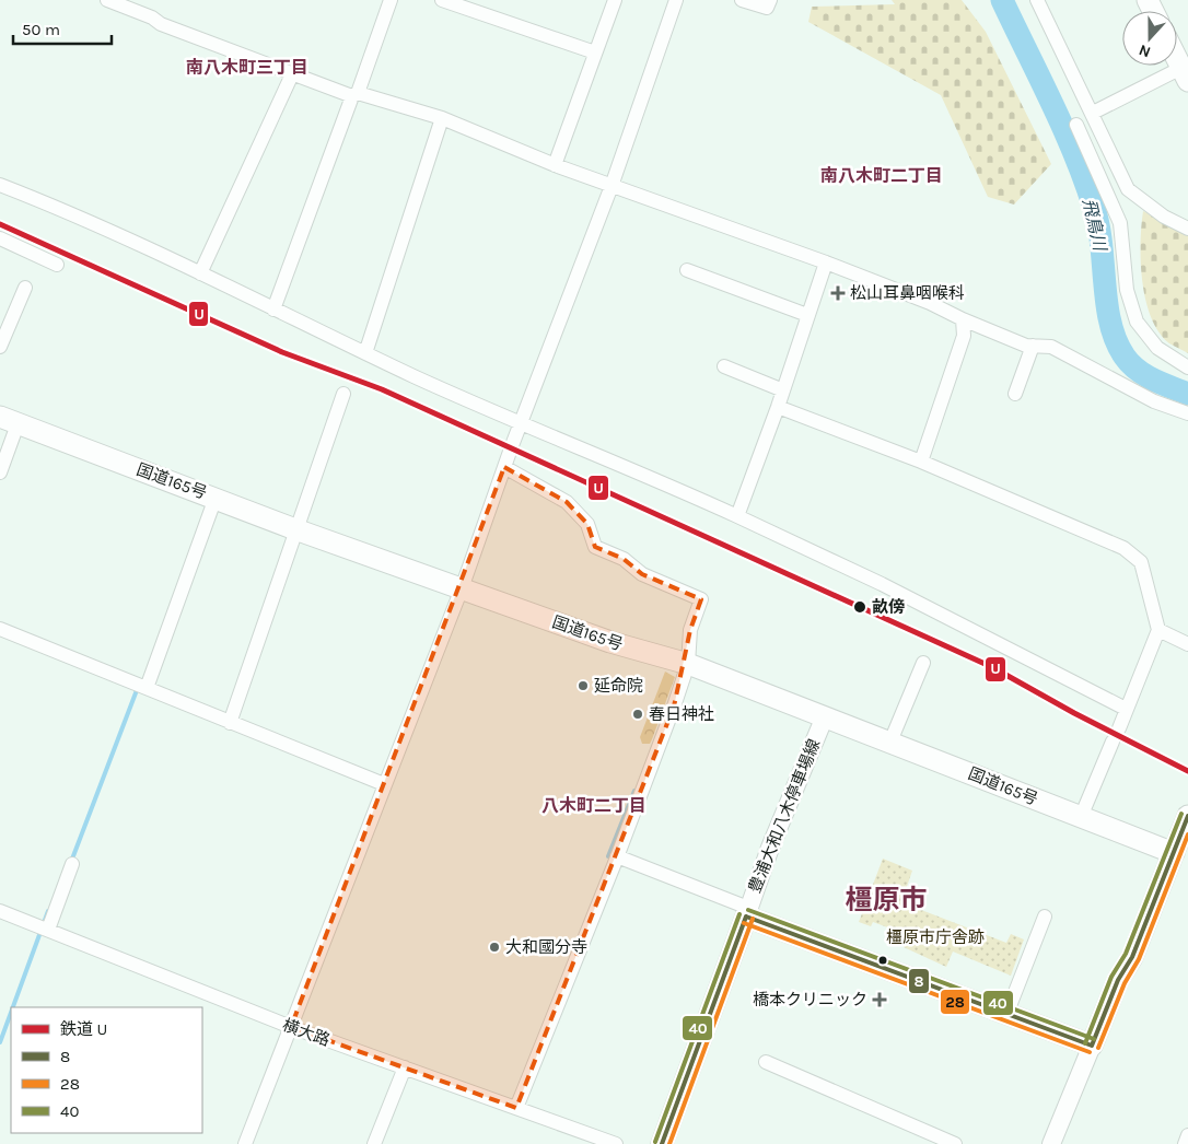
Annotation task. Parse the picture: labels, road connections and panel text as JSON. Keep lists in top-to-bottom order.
{
  "streets": {
    "highway": ["国道165号"],
    "main road": ["豊浦大和八木停車場線"],
    "street": ["横大路"]
  },
  "crossings": [
    ["国道165号", "豊浦大和八木停車場線"]
  ],
  "districts": [
    "南八木町三丁目",
    "南八木町二丁目",
    "八木町二丁目",
    "橿原市"
  ],
  "water": ["飛鳥川"],
  "parks": ["橿原市庁舎跡"],
  "places": {
    "health": ["松山耳鼻咽喉科", "橋本クリニック"],
    "other": [
      "畝傍",
      "延命院",
      "春日神社",
      "大和國分寺"
    ]
  },
  "lines": [
    "rail line U",
    "transit line 40",
    "transit line 8",
    "transit line 28"
  ],
  "legend": [
    "鉄道 U",
    "8",
    "28",
    "40"
  ],
  "scale_bar": "50 m",
  "north": "bottom"
}
